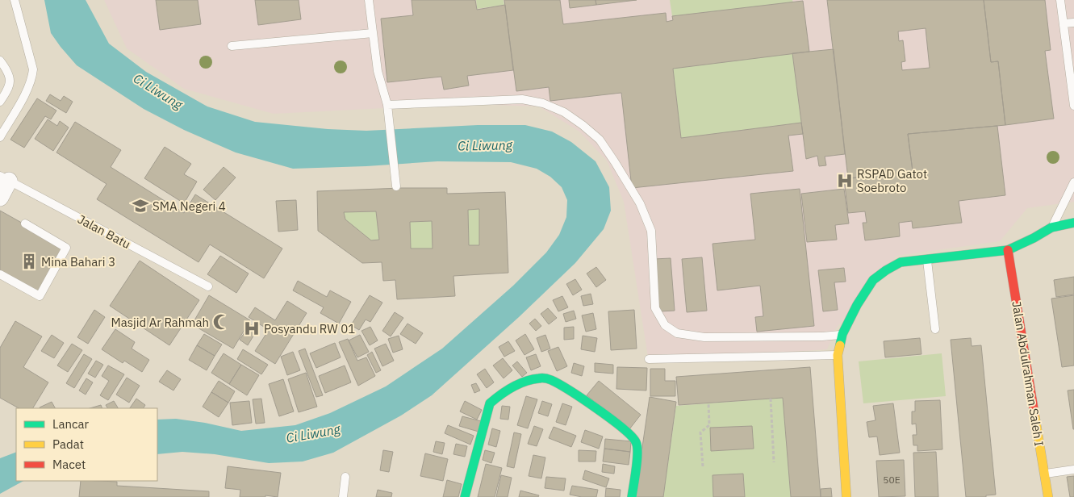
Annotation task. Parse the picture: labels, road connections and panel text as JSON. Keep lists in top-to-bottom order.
{
  "streets": {
    "street": ["Jalan Abdulrahman Saleh I"],
    "lane": ["Jalan Batu"]
  },
  "water": ["Ci Liwung"],
  "places": {
    "hospital": ["RSPAD Gatot Soebroto", "Posyandu RW 01"],
    "school or university": ["SMA Negeri 4"],
    "building": ["Mina Bahari 3"],
    "mosque": ["Masjid Ar Rahmah"]
  },
  "house_numbers": ["50E"],
  "legend": ["Lancar", "Padat", "Macet"]
}
